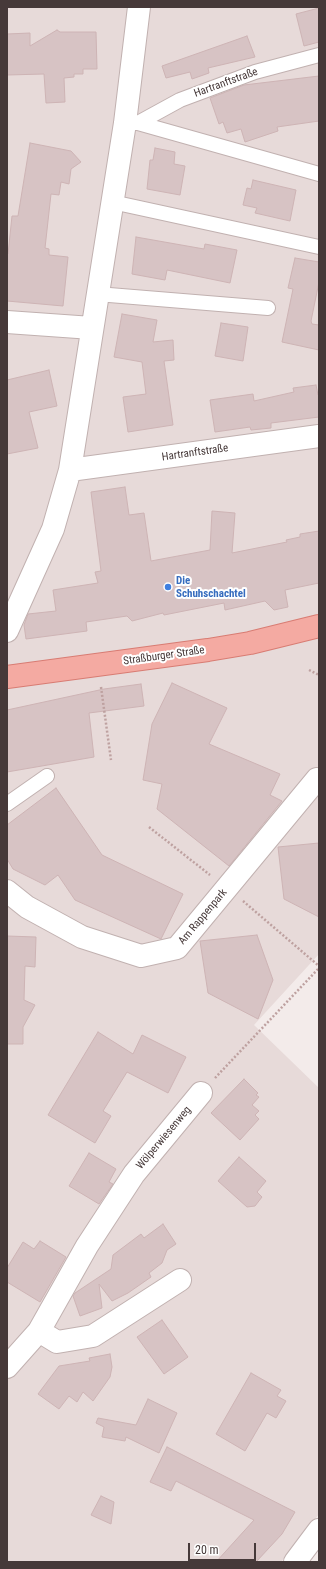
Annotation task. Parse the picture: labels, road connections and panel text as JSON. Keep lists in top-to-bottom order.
{
  "streets": {
    "main road": ["Straßburger Straße"],
    "street": ["Hartranftstraße", "Am Rappenpark", "Wölperwiesenweg"]
  },
  "places": ["Die Schuhschachtel"],
  "scale_bar": "20 m"
}
